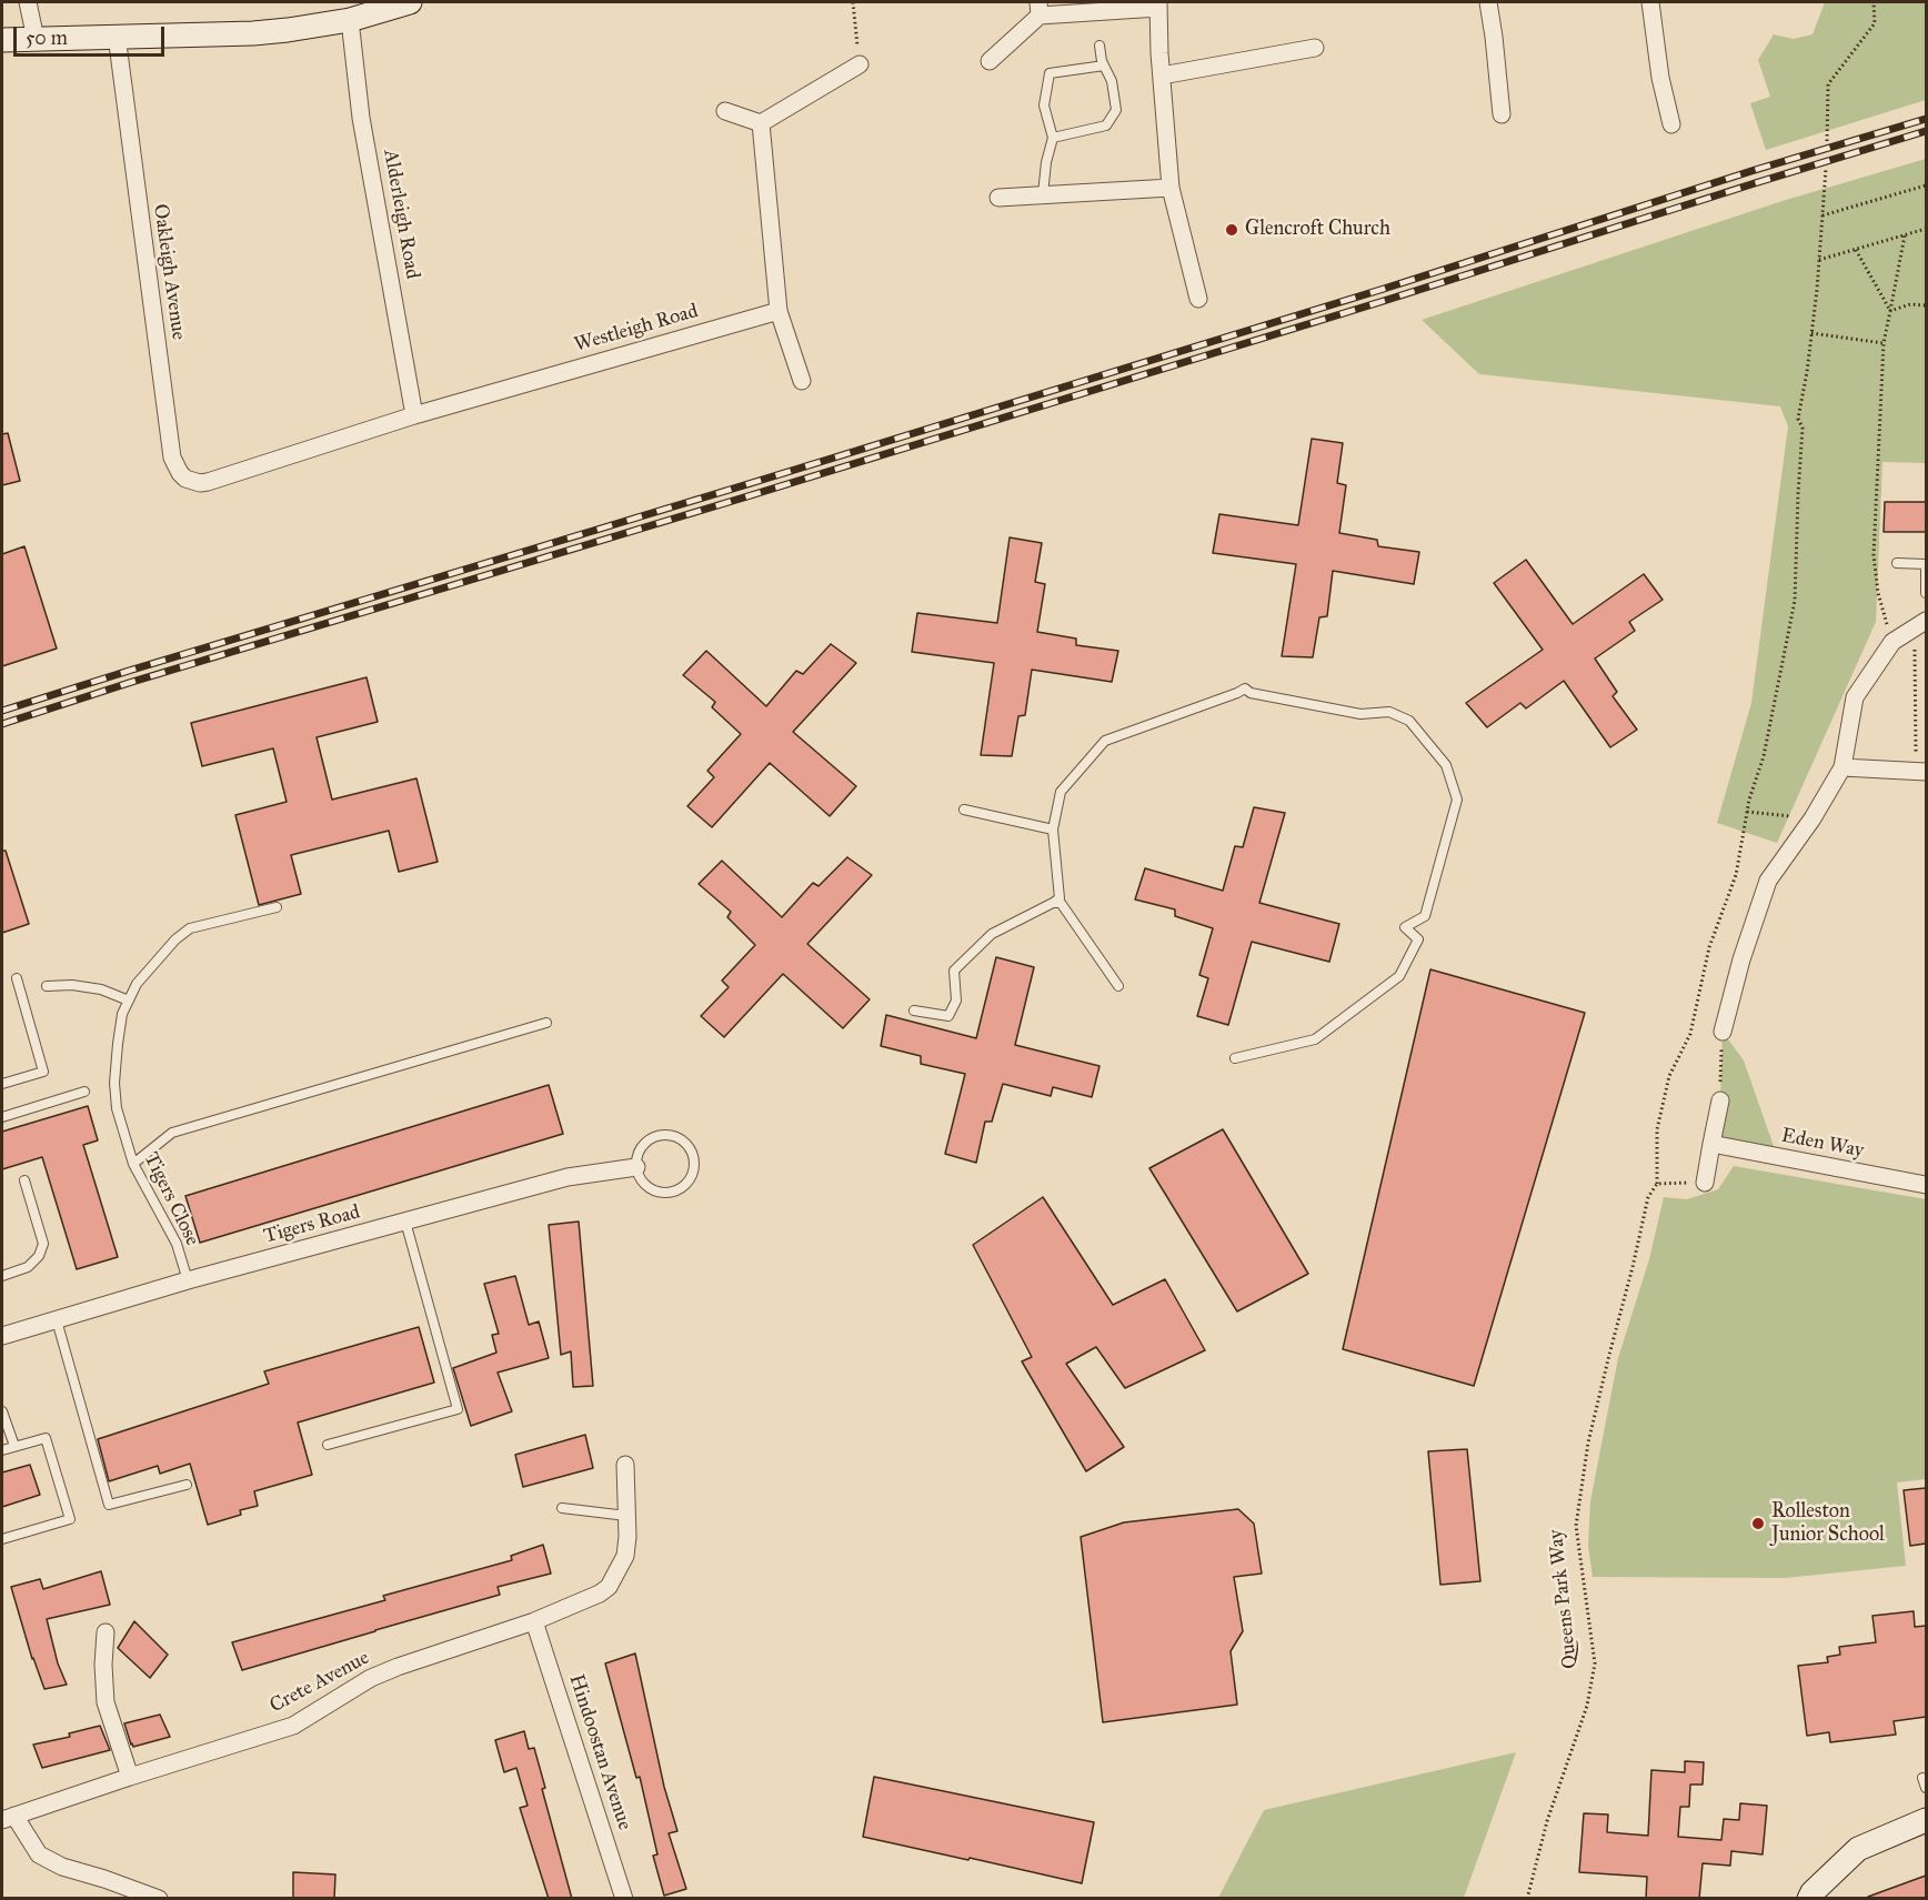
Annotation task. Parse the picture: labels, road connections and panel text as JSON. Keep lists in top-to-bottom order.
{
  "streets": {
    "street": [
      "Alderleigh Road",
      "Oakleigh Avenue",
      "Westleigh Road",
      "Eden Way",
      "Tigers Road",
      "Crete Avenue",
      "Hindoostan Avenue"
    ],
    "lane": ["Tigers Close"],
    "path": ["Queens Park Way"]
  },
  "crossings": [
    ["Alderleigh Road", "Westleigh Road"],
    ["Oakleigh Avenue", "Westleigh Road"],
    ["Tigers Close", "Tigers Road"],
    ["Crete Avenue", "Hindoostan Avenue"]
  ],
  "places": ["Glencroft Church", "Rolleston Junior School"],
  "scale_bar": "50 m"
}
